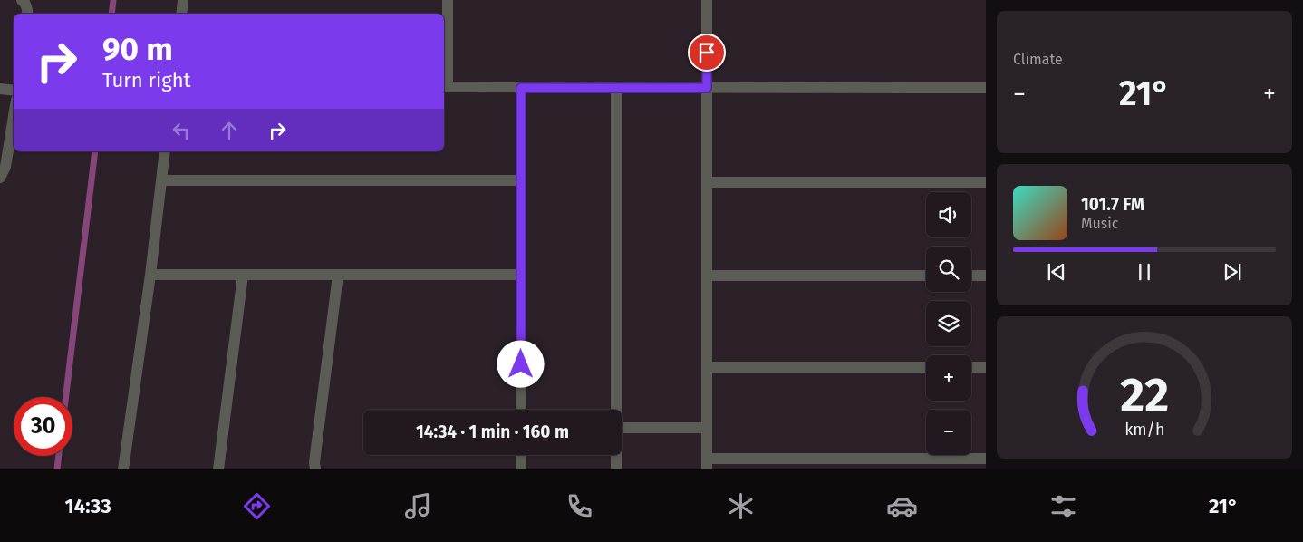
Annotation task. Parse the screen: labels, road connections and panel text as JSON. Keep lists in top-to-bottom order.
{
  "page": {
    "tile": "Climate",
    "turn": ["90 m", "Turn right"],
    "heat": ["−", "21°", "+"],
    "song": ["101.7 FM", "Music"],
    "map_buttons": ["+", "−"],
    "limit": "30",
    "trip": "14:34 · 1 min · 160 m",
    "tabs": ["14:33", "21°"],
    "gauge": ["22", "km/h"]
  }
}
